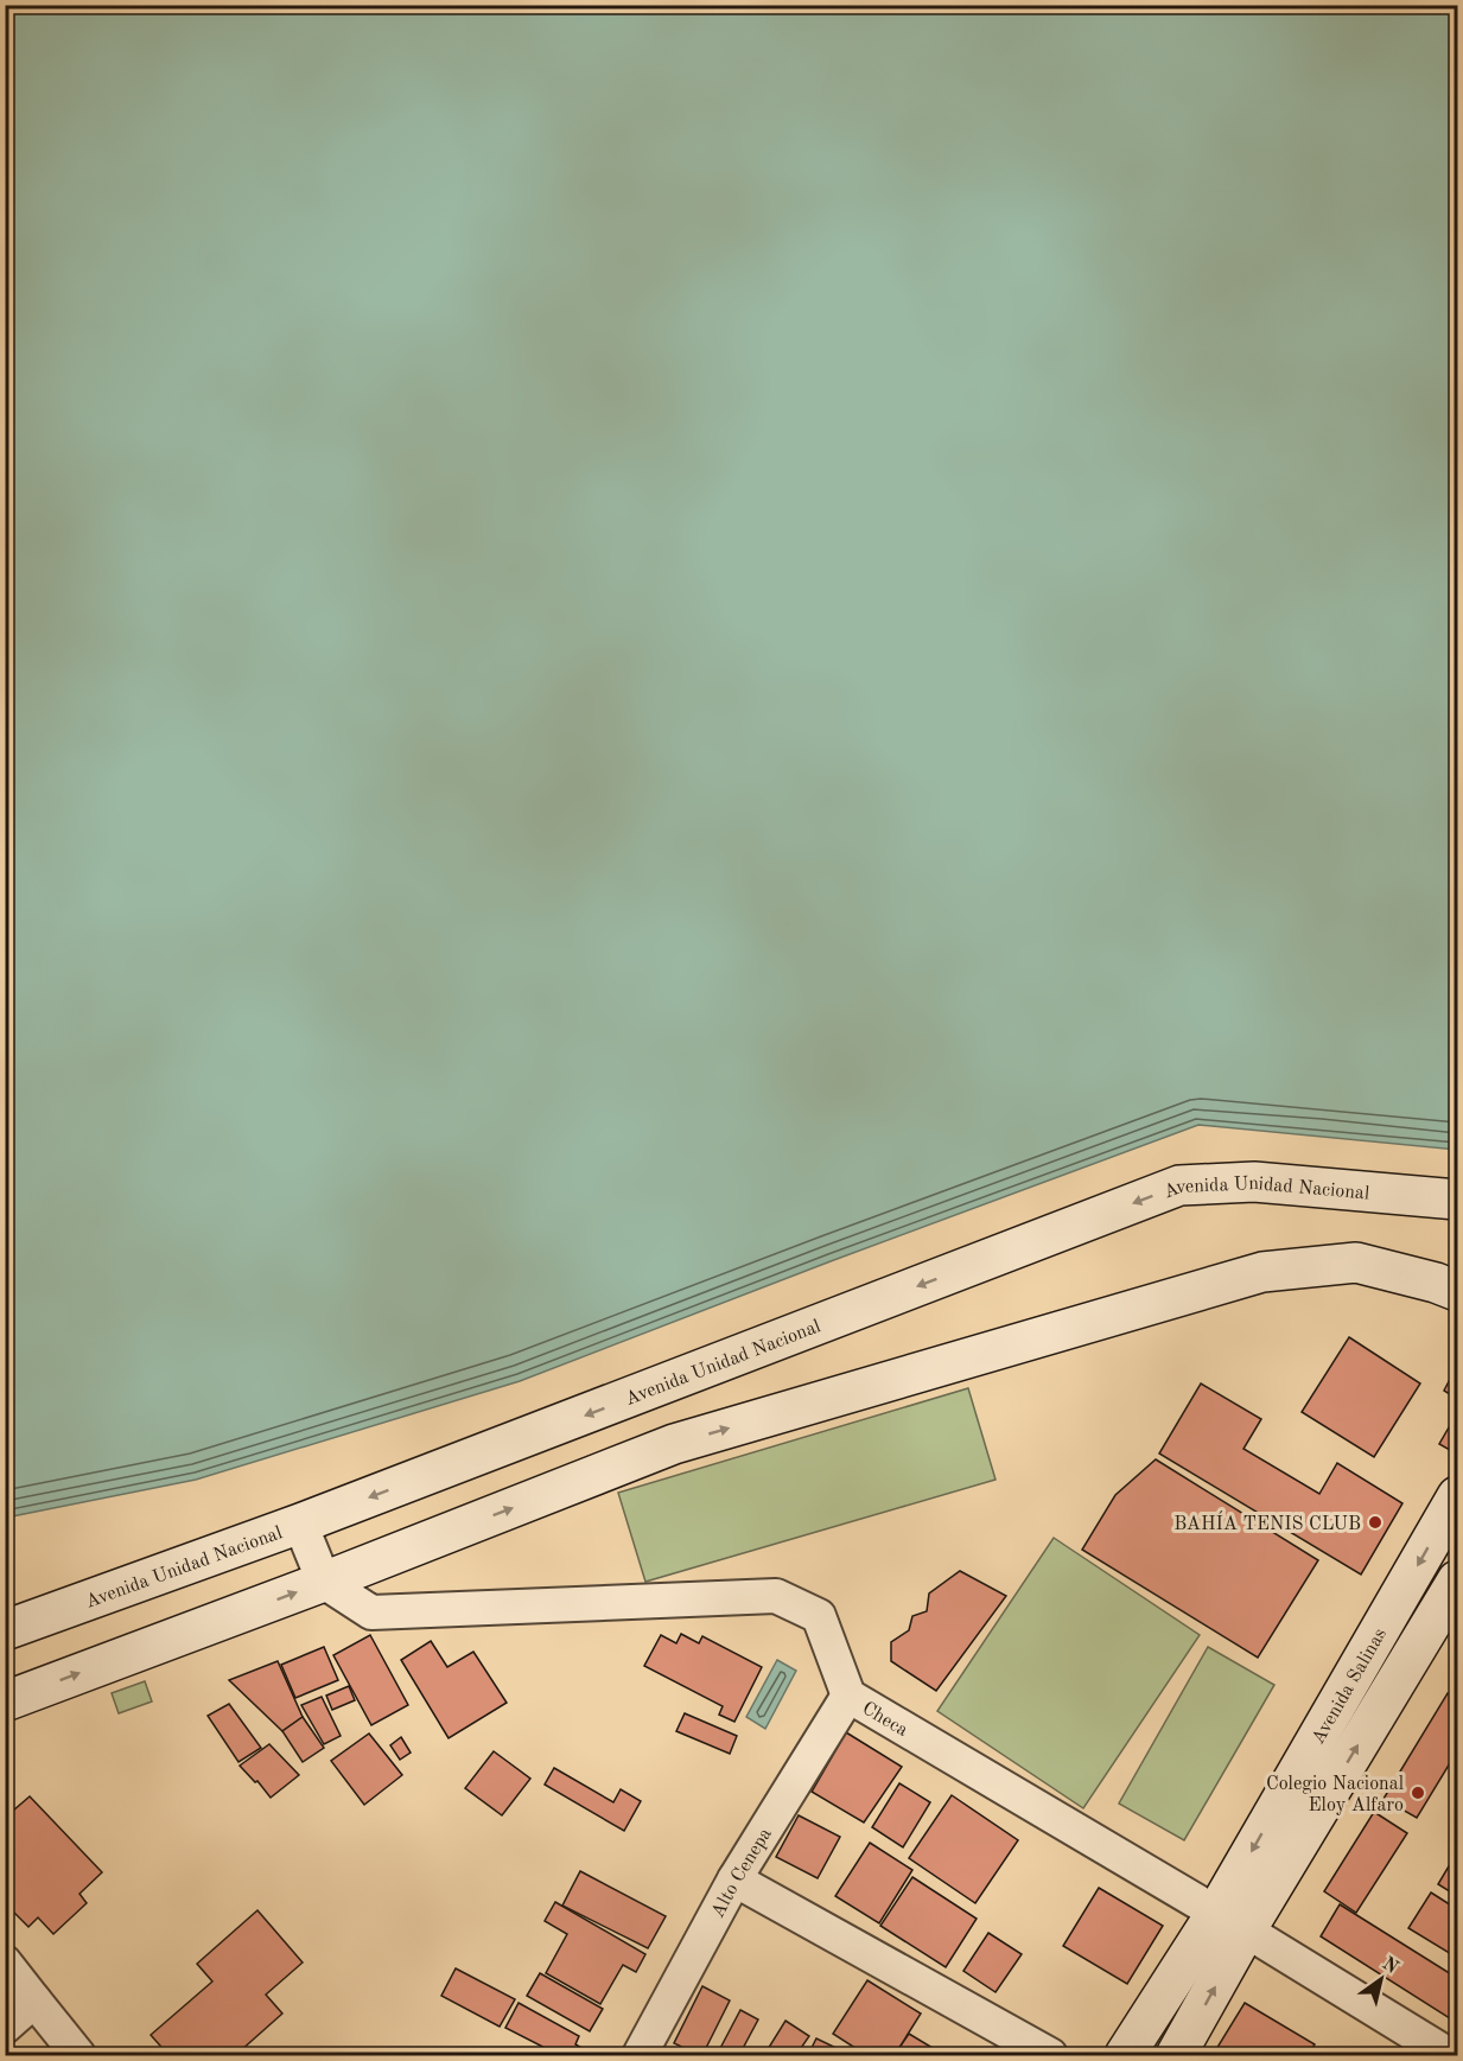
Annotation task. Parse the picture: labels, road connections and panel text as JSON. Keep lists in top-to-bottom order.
{
  "streets": {
    "main road": ["Avenida Unidad Nacional", "Avenida Salinas"],
    "street": ["Checa", "Alto Cenepa"]
  },
  "crossings": [
    ["Avenida Salinas", "Checa"],
    ["Checa", "Alto Cenepa"]
  ],
  "places": ["BAHÍA TENIS CLUB", "Colegio Nacional Eloy Alfaro"],
  "north": "top right"
}
